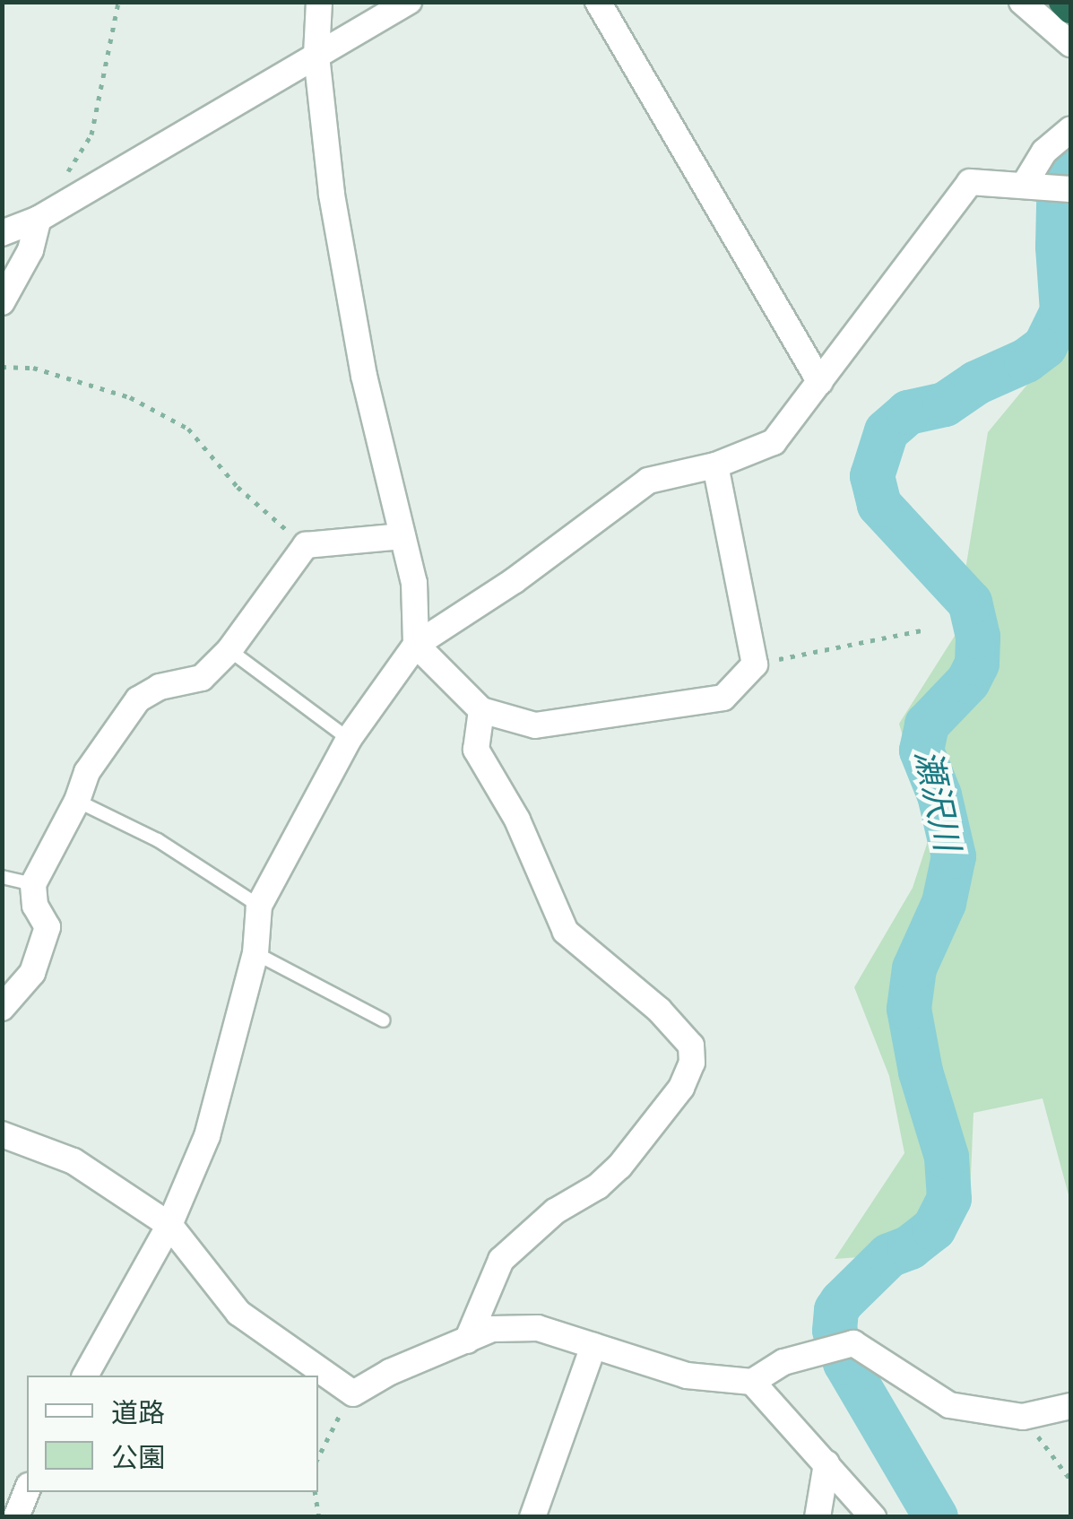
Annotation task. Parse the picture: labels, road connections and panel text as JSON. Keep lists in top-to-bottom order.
{
  "water": ["瀬沢川"],
  "legend": ["道路", "公園"]
}
